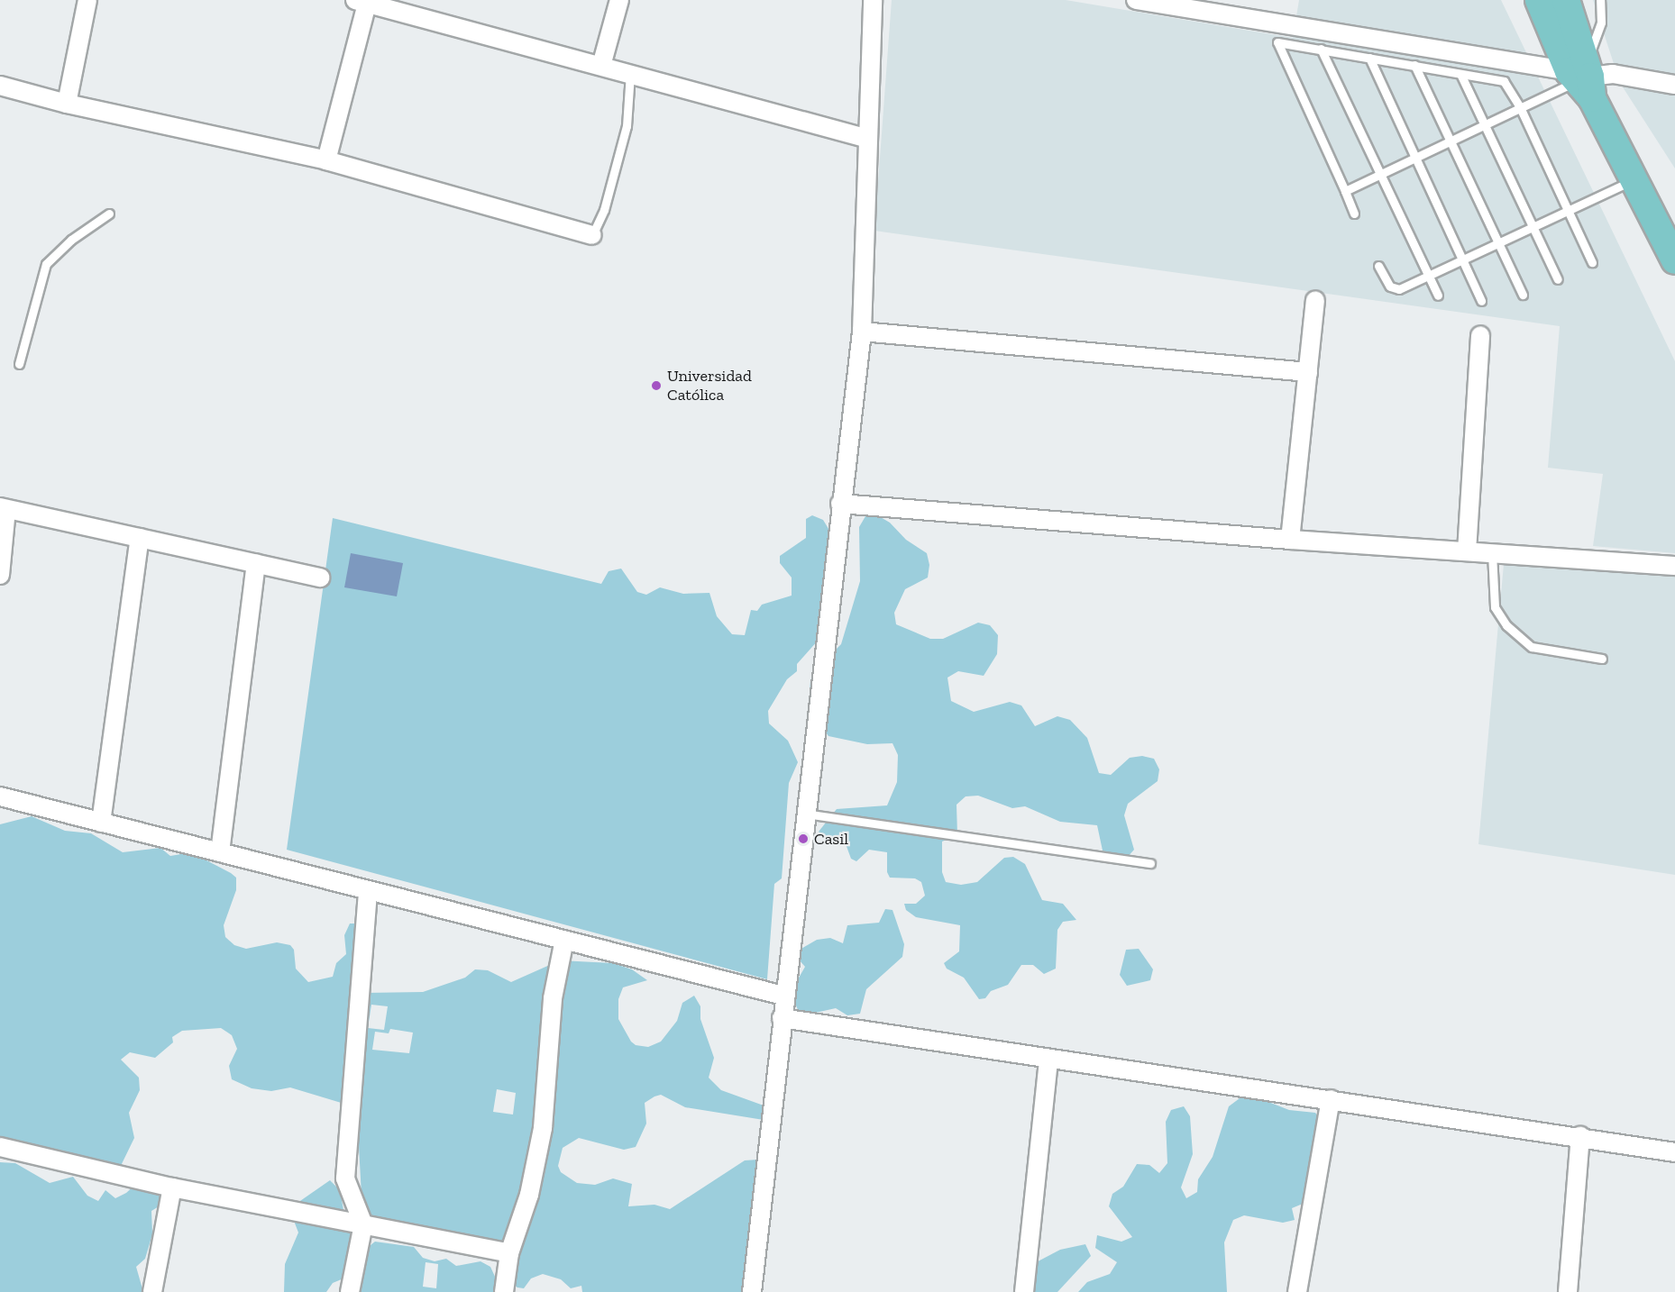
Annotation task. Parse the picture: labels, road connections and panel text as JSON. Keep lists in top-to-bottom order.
{
  "places": ["Universidad Católica", "Casil"]
}
